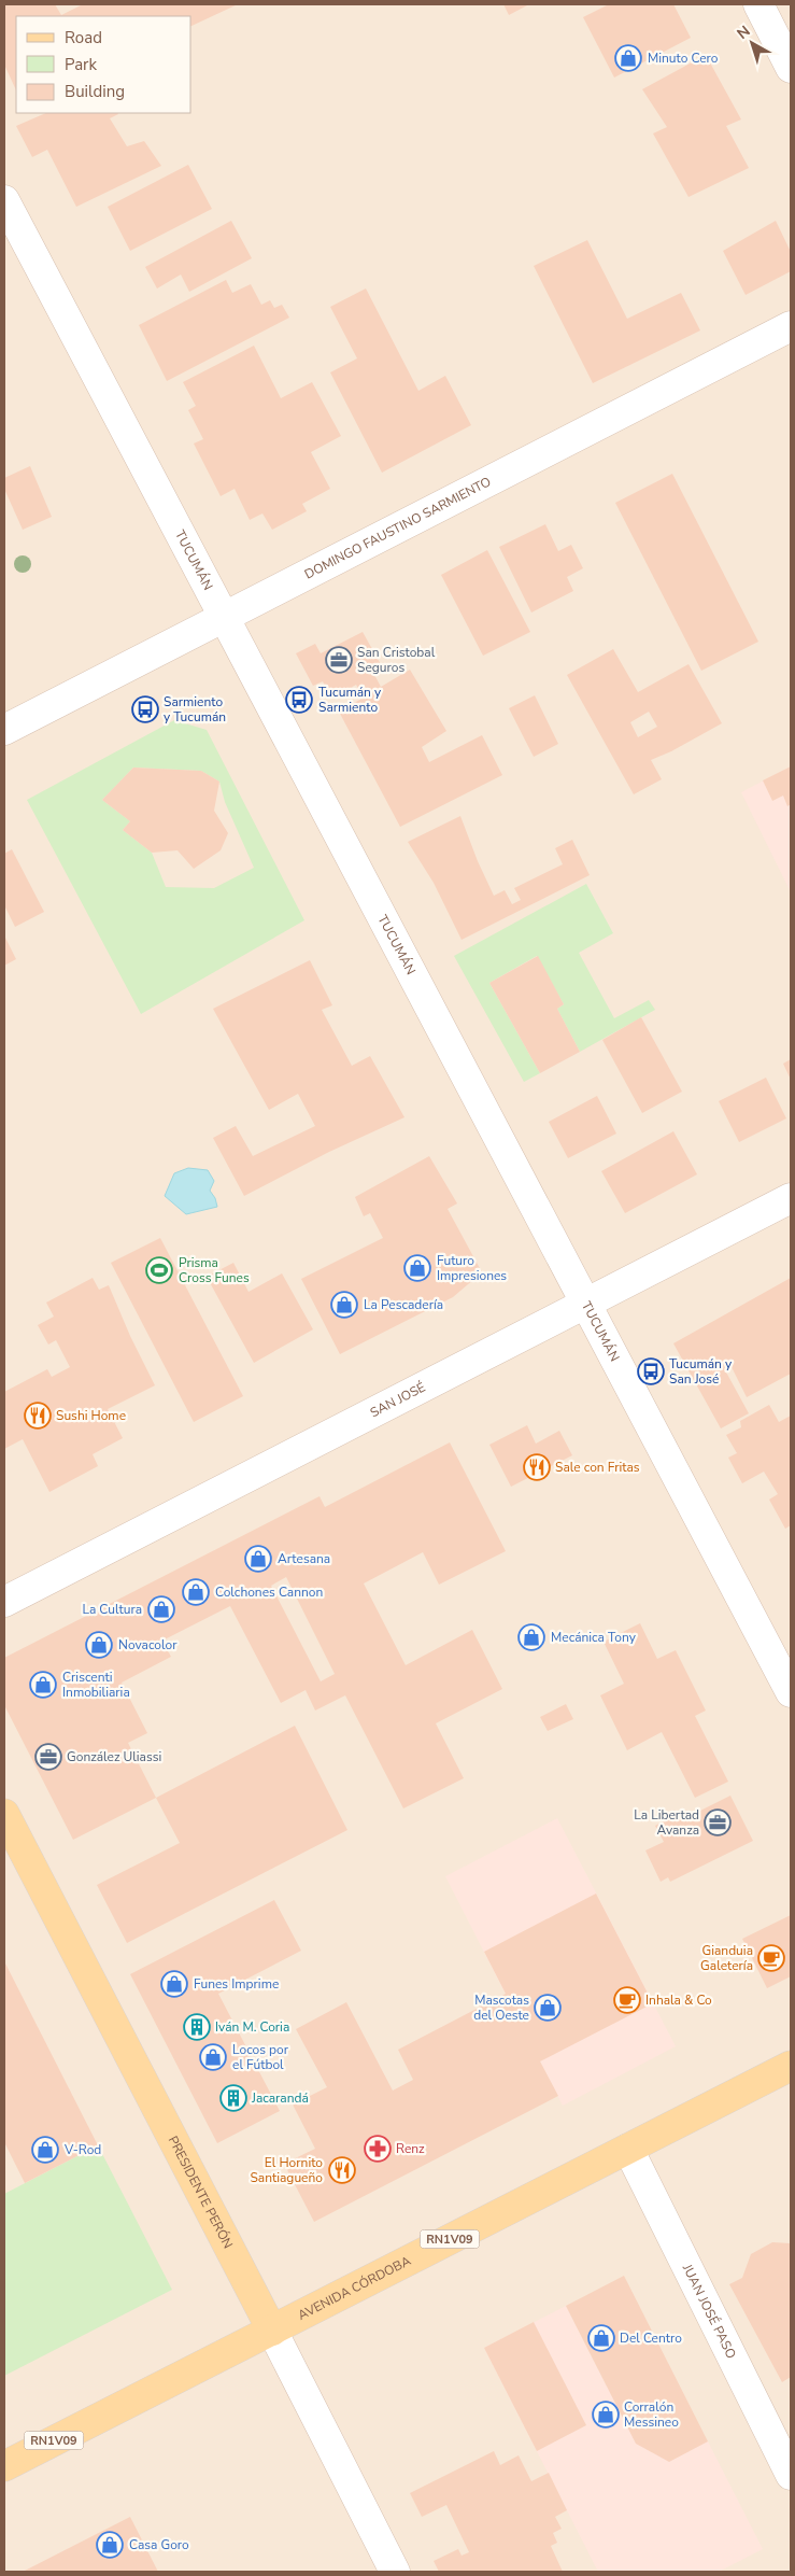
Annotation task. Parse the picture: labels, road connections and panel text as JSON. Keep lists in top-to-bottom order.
{
  "streets": {
    "main road": ["PRESIDENTE PERÓN", "RN1V09", "AVENIDA CÓRDOBA"],
    "street": [
      "DOMINGO FAUSTINO SARMIENTO",
      "TUCUMÁN",
      "SAN JOSÉ",
      "JUAN JOSÉ PASO"
    ]
  },
  "crossings": [
    ["DOMINGO FAUSTINO SARMIENTO", "TUCUMÁN"],
    ["TUCUMÁN", "SAN JOSÉ"],
    ["PRESIDENTE PERÓN", "AVENIDA CÓRDOBA"],
    ["AVENIDA CÓRDOBA", "JUAN JOSÉ PASO"]
  ],
  "places": {
    "shop": [
      "Minuto Cero",
      "Futuro Impresiones",
      "La Pescadería",
      "Artesana",
      "Colchones Cannon",
      "La Cultura",
      "Mecánica Tony",
      "Novacolor",
      "Criscenti Inmobiliaria",
      "Funes Imprime",
      "Mascotas del Oeste",
      "Locos por el Fútbol",
      "V-Rod",
      "Del Centro",
      "Corralón Messineo",
      "Casa Goro"
    ],
    "office": ["San Cristobal Seguros", "González Uliassi", "La Libertad Avanza"],
    "bus stop": ["Tucumán y Sarmiento", "Sarmiento y Tucumán", "Tucumán y San José"],
    "sports": ["Prisma Cross Funes"],
    "restaurant": ["Sushi Home", "Sale con Fritas", "El Hornito Santiagueño"],
    "cafe": ["Gianduia Galetería", "Inhala & Co"],
    "building": ["Iván M. Coria", "Jacarandá"],
    "pharmacy": ["Renz"]
  },
  "legend": ["Road", "Park", "Building"],
  "north": "top left"
}
